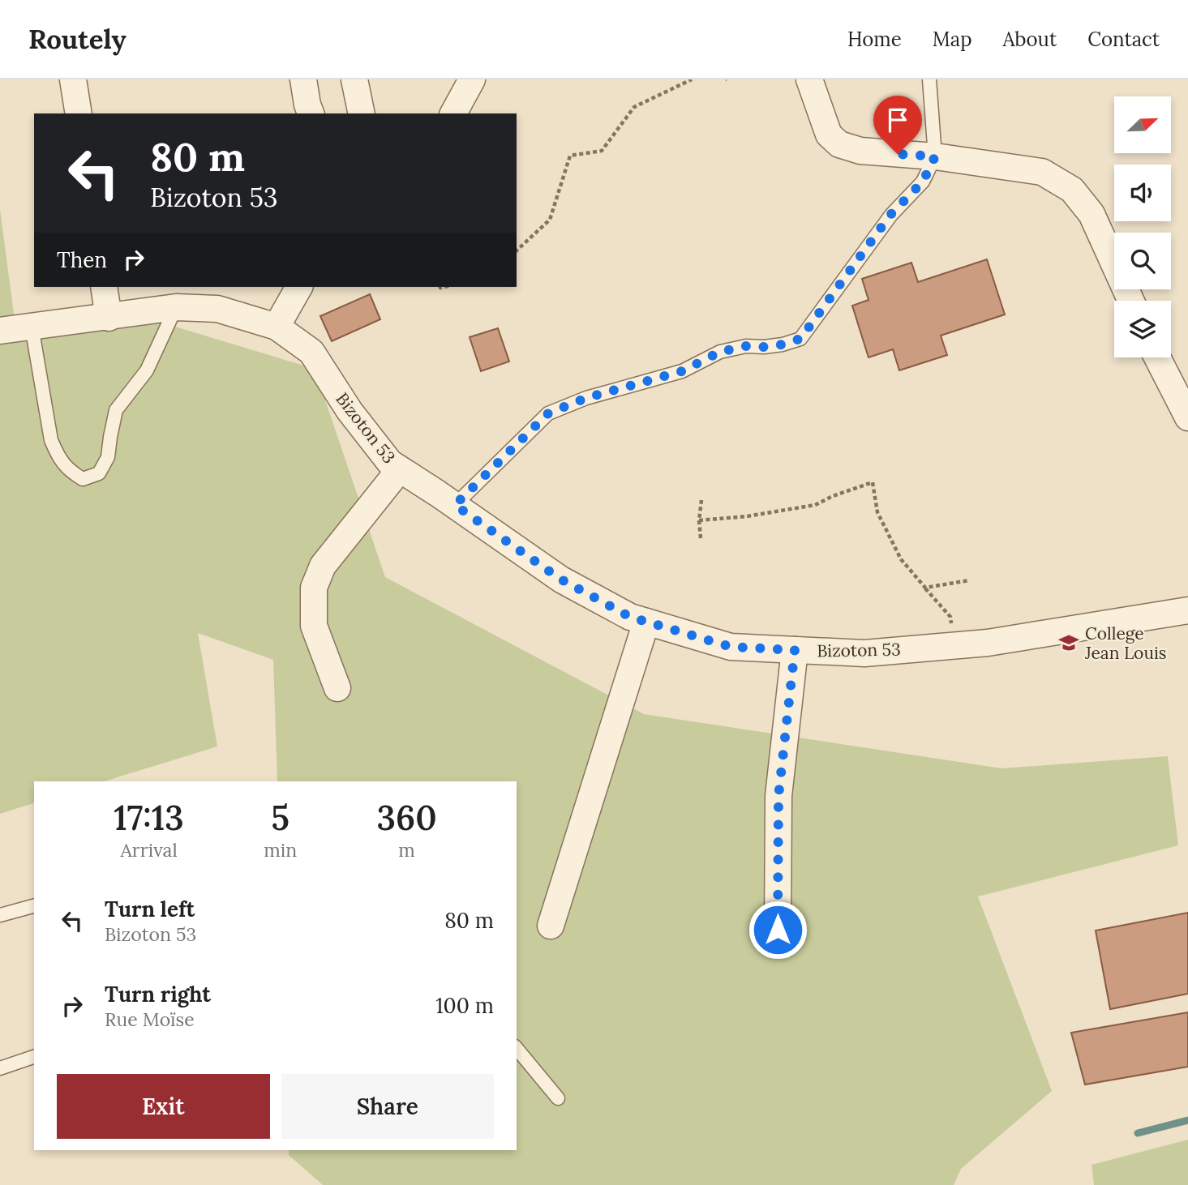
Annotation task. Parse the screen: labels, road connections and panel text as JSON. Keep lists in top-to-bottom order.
{
  "streets": {
    "street": ["Bizoton 53"]
  },
  "places": {
    "school or university": ["College Jean Louis"]
  },
  "north": "top right",
  "page": {
    "header": "Routely",
    "nav": [
      "Home",
      "Map",
      "About",
      "Contact"
    ],
    "turn": ["80 m", "Bizoton 53"],
    "then": "Then",
    "eta": [
      "17:13",
      "Arrival",
      "5",
      "min",
      "360",
      "m"
    ],
    "list": [
      {
        "name": "Turn left",
        "note": "Bizoton 53",
        "value": "80 m"
      },
      {
        "name": "Turn right",
        "note": "Rue Moïse",
        "value": "100 m"
      }
    ],
    "buttons": ["Exit", "Share"]
  }
}
